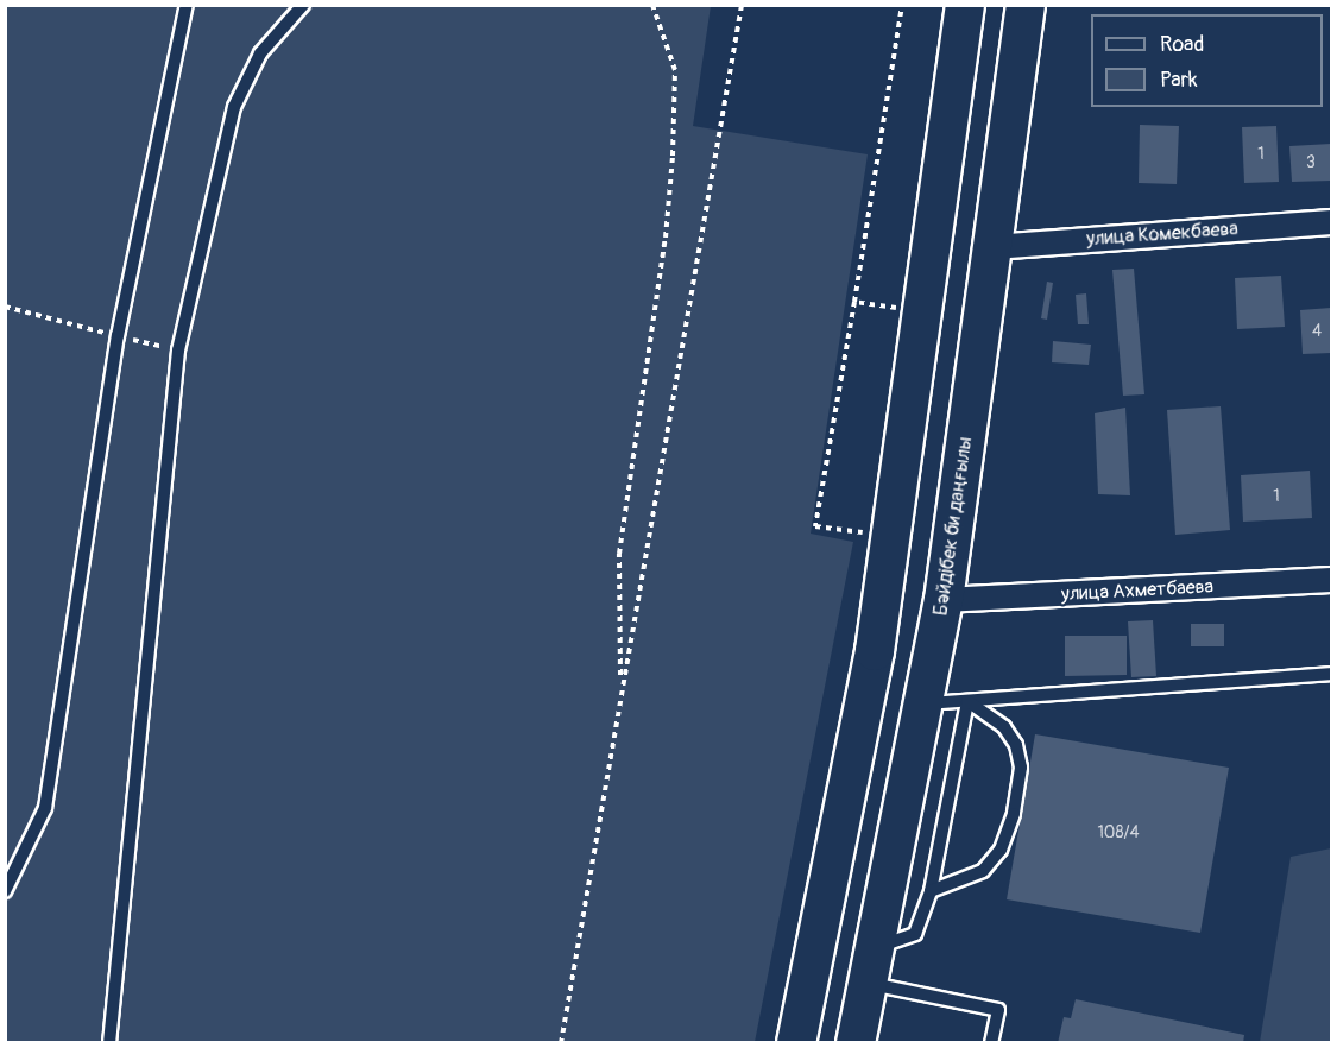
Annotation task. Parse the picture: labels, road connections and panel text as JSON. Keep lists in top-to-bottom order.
{
  "streets": {
    "main road": ["Бәйдібек би даңғылы"],
    "street": ["улица Комекбаева", "улица Ахметбаева"]
  },
  "crossings": [
    ["улица Комекбаева", "Бәйдібек би даңғылы"],
    ["Бәйдібек би даңғылы", "улица Ахметбаева"]
  ],
  "house_numbers": [
    "1",
    "3",
    "4",
    "1",
    "108/4"
  ],
  "legend": ["Road", "Park"]
}
